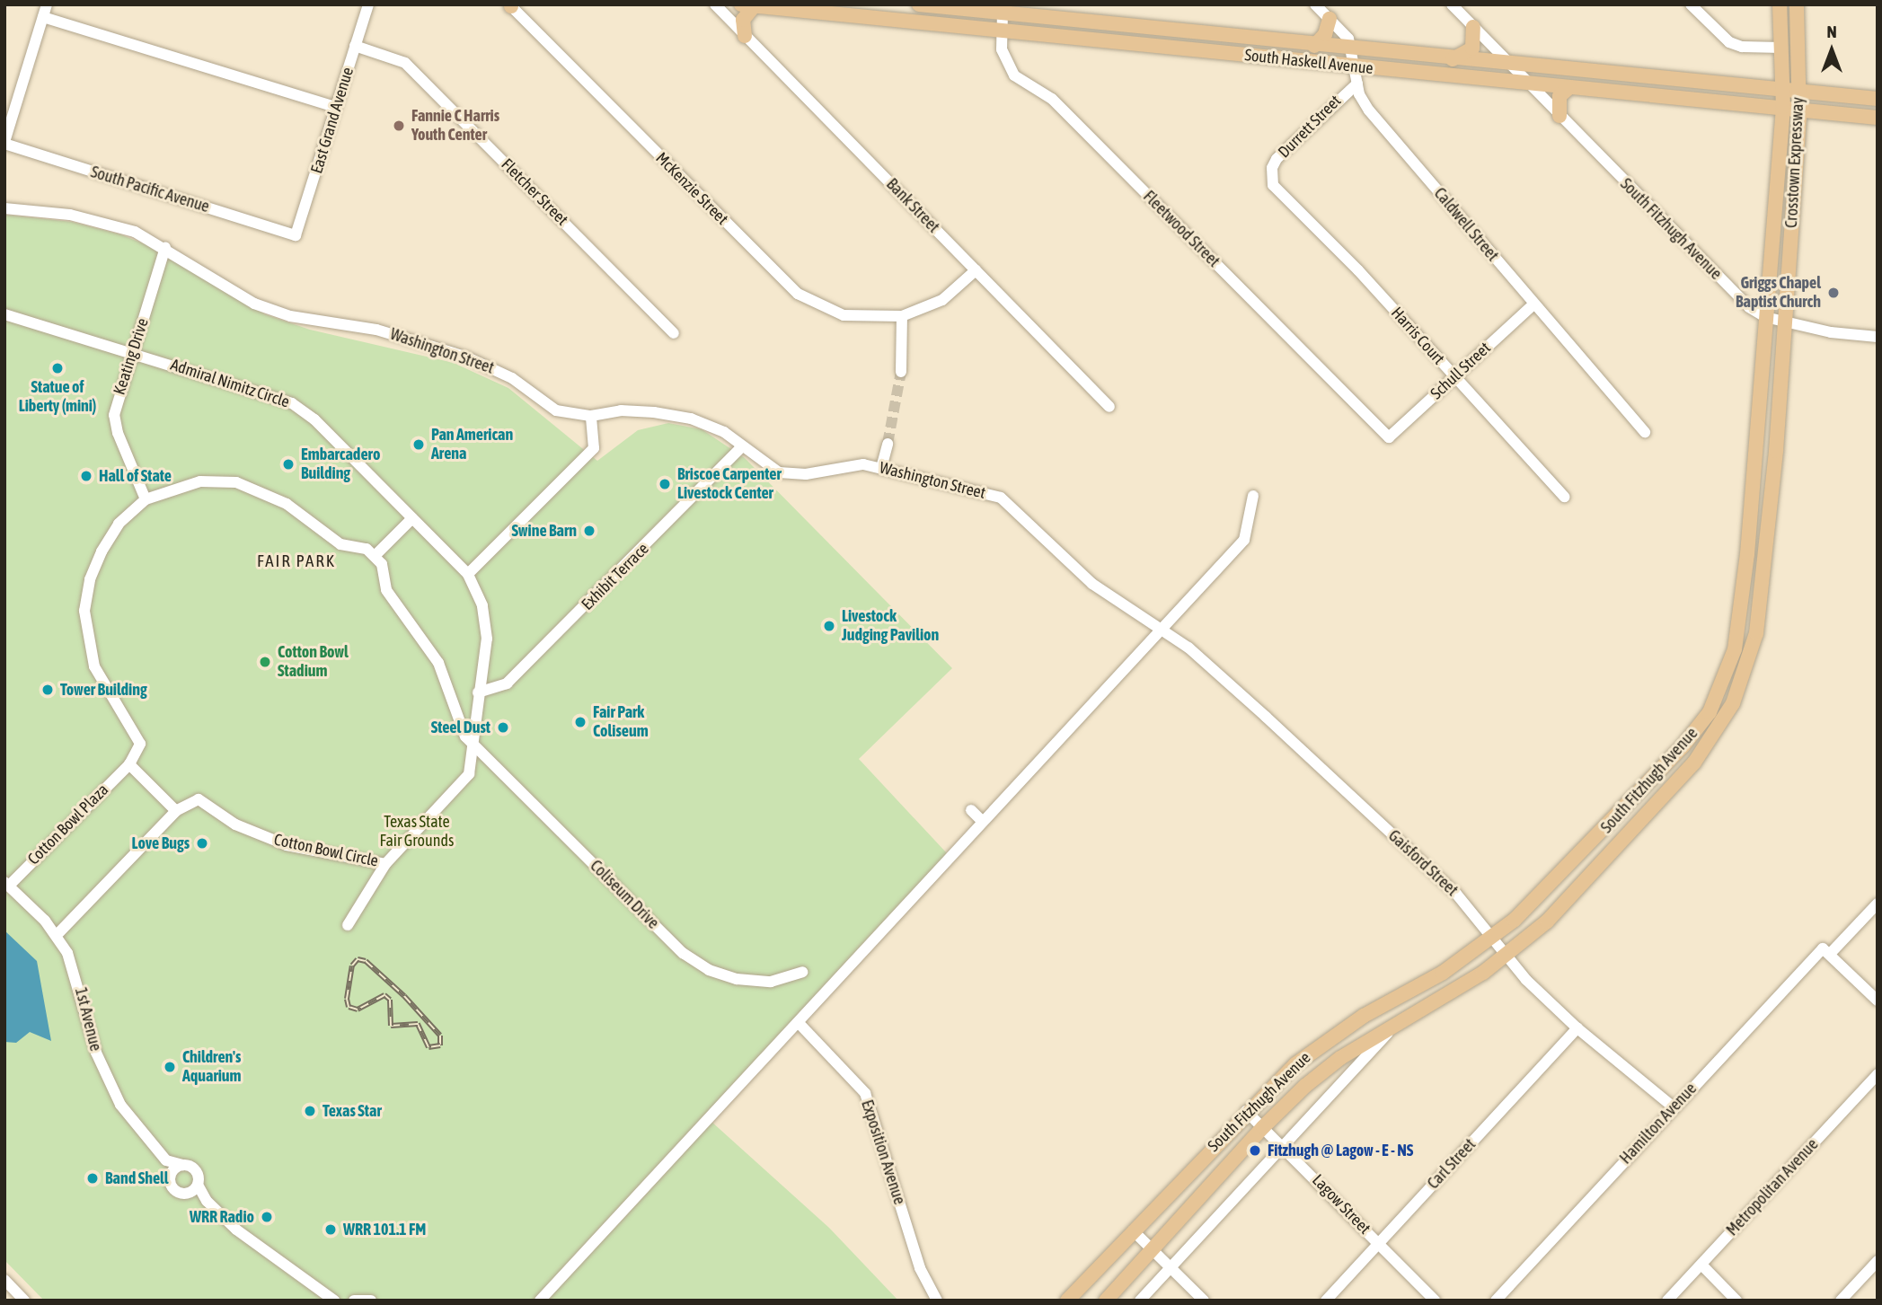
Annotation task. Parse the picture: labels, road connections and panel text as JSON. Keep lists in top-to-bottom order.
{
  "streets": {
    "main road": ["South Haskell Avenue", "Crosstown Expressway", "South Fitzhugh Avenue"],
    "street": [
      "East Grand Avenue",
      "Durrett Street",
      "McKenzie Street",
      "South Pacific Avenue",
      "Fletcher Street",
      "Bank Street",
      "Caldwell Street",
      "Fleetwood Street",
      "Harris Court",
      "Washington Street",
      "Keating Drive",
      "Schull Street",
      "Admiral Nimitz Circle",
      "Exhibit Terrace",
      "Cotton Bowl Plaza",
      "Cotton Bowl Circle",
      "Gaisford Street",
      "Coliseum Drive",
      "1st Avenue",
      "Hamilton Avenue",
      "Exposition Avenue",
      "Carl Street",
      "Metropolitan Avenue",
      "Lagow Street"
    ]
  },
  "crossings": [
    ["South Haskell Avenue", "Crosstown Expressway"],
    ["South Haskell Avenue", "Caldwell Street"],
    ["South Haskell Avenue", "Fleetwood Street"],
    ["South Haskell Avenue", "South Fitzhugh Avenue"],
    ["East Grand Avenue", "South Pacific Avenue"],
    ["East Grand Avenue", "Fletcher Street"],
    ["Durrett Street", "Caldwell Street"],
    ["Durrett Street", "Harris Court"],
    ["Crosstown Expressway", "South Fitzhugh Avenue"],
    ["Caldwell Street", "Schull Street"],
    ["Fleetwood Street", "Schull Street"],
    ["South Fitzhugh Avenue", "Gaisford Street"],
    ["South Fitzhugh Avenue", "Lagow Street"],
    ["Harris Court", "Schull Street"],
    ["Washington Street", "Keating Drive"],
    ["Washington Street", "Exhibit Terrace"],
    ["Washington Street", "Gaisford Street"],
    ["Keating Drive", "Admiral Nimitz Circle"],
    ["Admiral Nimitz Circle", "Exhibit Terrace"],
    ["Admiral Nimitz Circle", "Cotton Bowl Circle"],
    ["Admiral Nimitz Circle", "Coliseum Drive"],
    ["Cotton Bowl Plaza", "1st Avenue"],
    ["Gaisford Street", "Hamilton Avenue"],
    ["Gaisford Street", "Carl Street"],
    ["Carl Street", "Lagow Street"]
  ],
  "districts": ["FAIR PARK"],
  "parks": ["Texas State Fair Grounds"],
  "places": [
    "Fannie C Harris Youth Center",
    "Griggs Chapel Baptist Church",
    "Statue of Liberty (mini)",
    "Pan American Arena",
    "Embarcadero Building",
    "Hall of State",
    "Briscoe Carpenter Livestock Center",
    "Swine Barn",
    "Livestock Judging Pavilion",
    "Cotton Bowl Stadium",
    "Tower Building",
    "Fair Park Coliseum",
    "Steel Dust",
    "Love Bugs",
    "Children's Aquarium",
    "Texas Star",
    "Fitzhugh @ Lagow - E - NS",
    "Band Shell",
    "WRR Radio",
    "WRR 101.1 FM"
  ],
  "north": "top"
}
